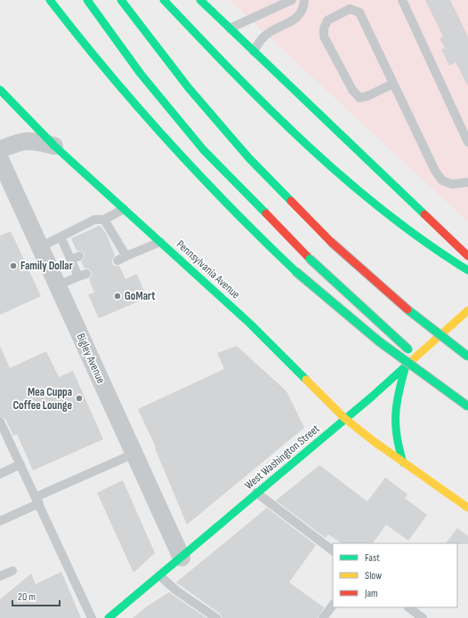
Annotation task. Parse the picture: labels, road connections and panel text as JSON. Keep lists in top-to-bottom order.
{
  "streets": {
    "main road": ["Pennsylvania Avenue", "West Washington Street"],
    "street": ["Bigley Avenue"]
  },
  "crossings": [
    ["Pennsylvania Avenue", "West Washington Street"],
    ["Bigley Avenue", "West Washington Street"]
  ],
  "places": ["Family Dollar", "GoMart", "Mea Cuppa Coffee Lounge"],
  "legend": ["Fast", "Slow", "Jam"],
  "scale_bar": "20 m"
}
